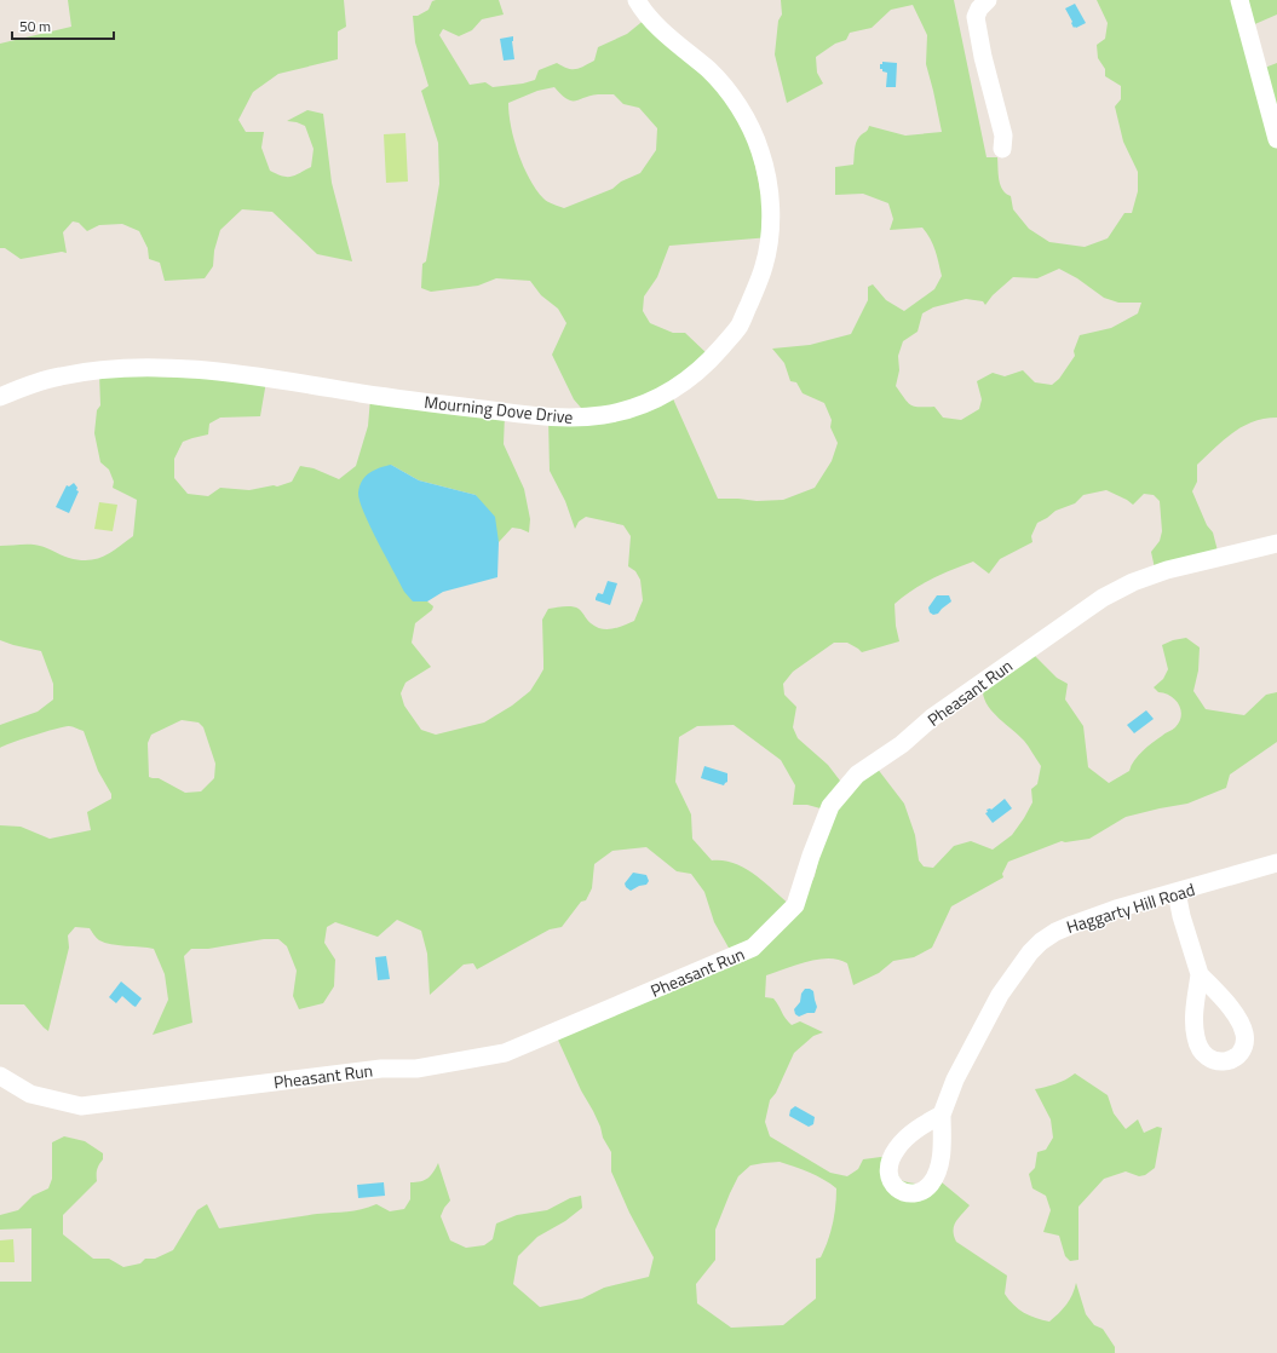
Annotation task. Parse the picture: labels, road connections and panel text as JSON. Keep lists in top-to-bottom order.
{
  "streets": {
    "street": ["Mourning Dove Drive", "Pheasant Run", "Haggarty Hill Road"]
  },
  "scale_bar": "50 m"
}
